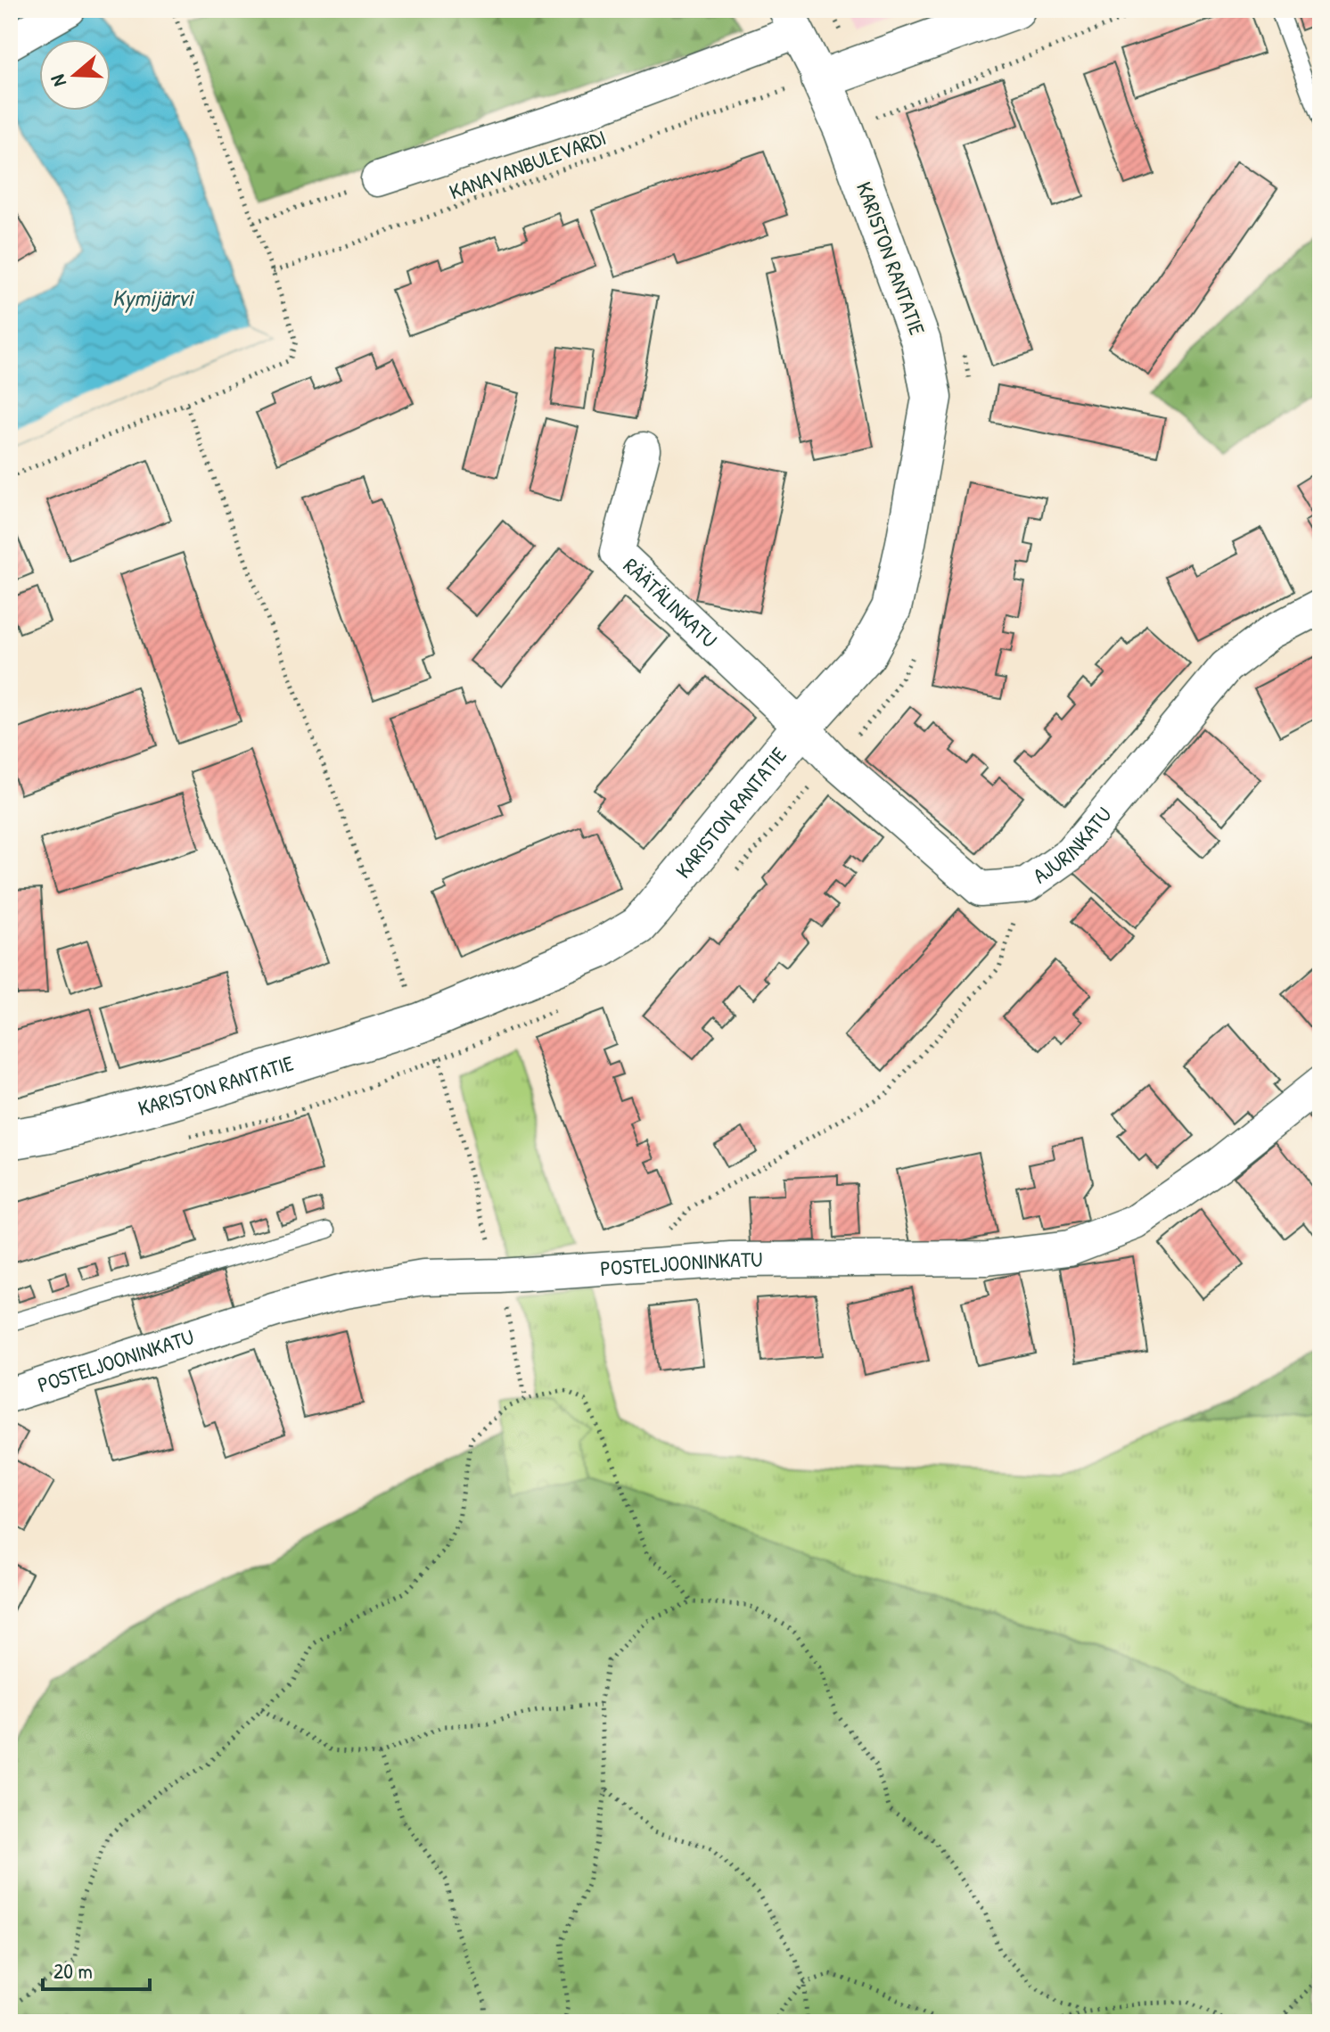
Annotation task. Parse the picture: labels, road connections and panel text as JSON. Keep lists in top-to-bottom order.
{
  "streets": {
    "street": [
      "KARISTON RANTATIE",
      "RÄÄTÄLINKATU",
      "AJURINKATU",
      "POSTELJOONINKATU"
    ],
    "path": ["KANAVANBULEVARDI"]
  },
  "crossings": [
    ["KANAVANBULEVARDI", "KARISTON RANTATIE"],
    ["KARISTON RANTATIE", "RÄÄTÄLINKATU"],
    ["KARISTON RANTATIE", "AJURINKATU"],
    ["RÄÄTÄLINKATU", "AJURINKATU"]
  ],
  "water": ["Kymijärvi"],
  "scale_bar": "20 m",
  "north": "left"
}
